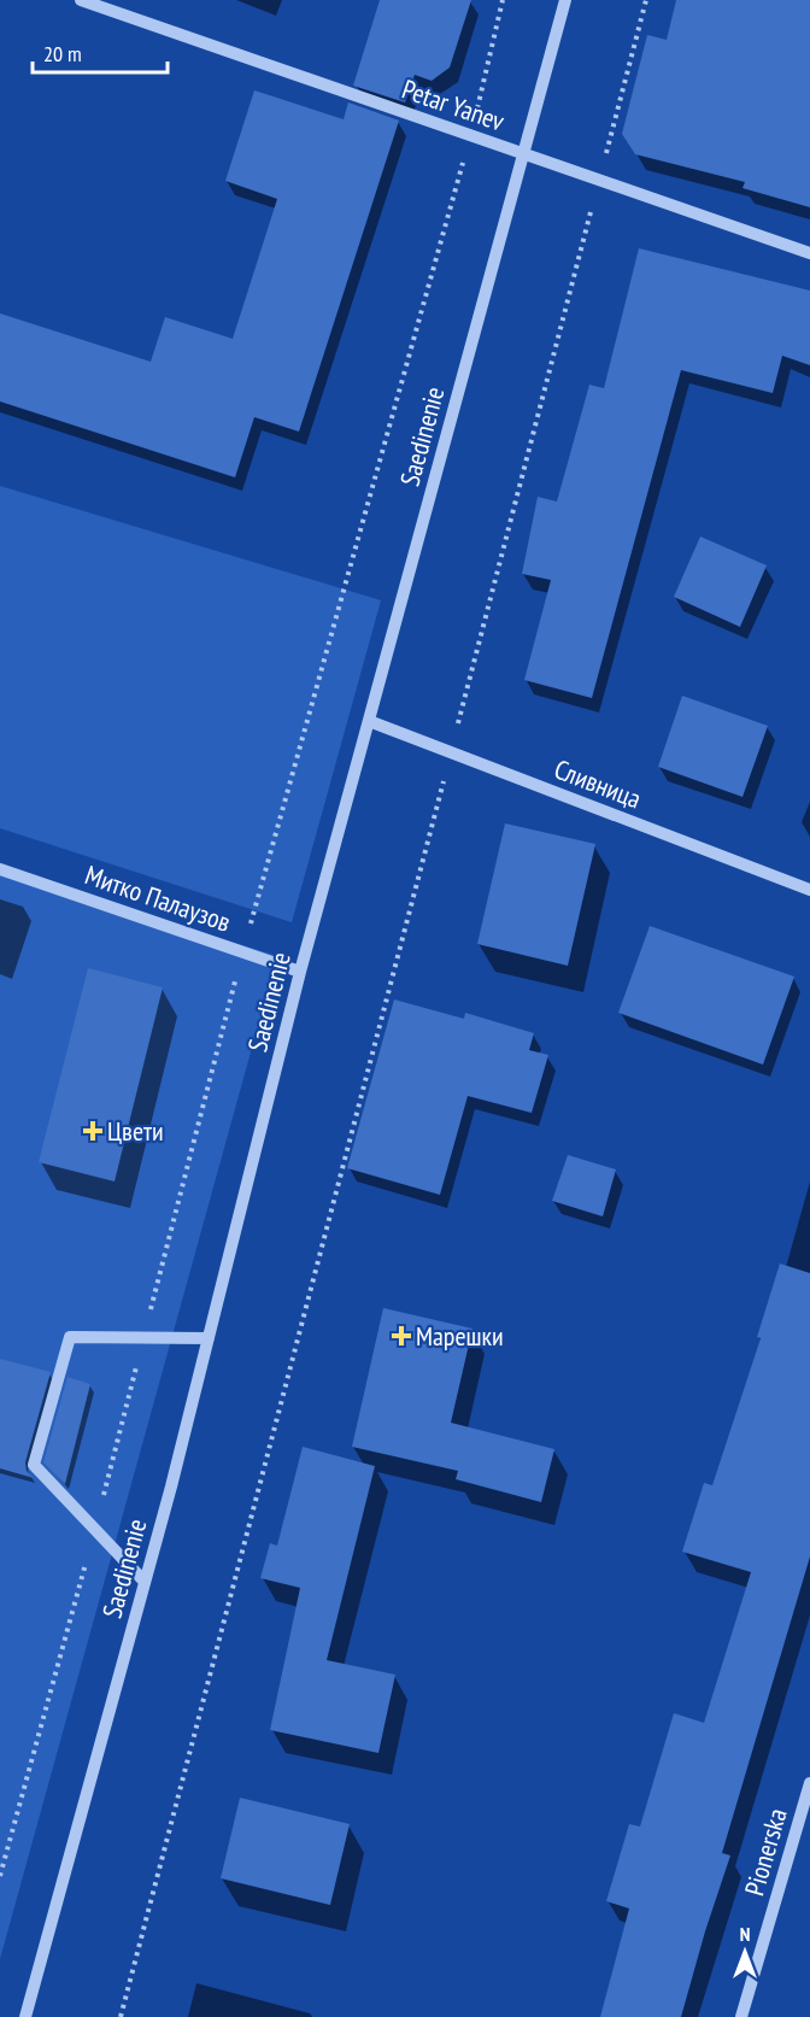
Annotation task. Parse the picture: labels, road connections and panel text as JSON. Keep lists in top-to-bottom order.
{
  "streets": {
    "street": [
      "Petar Yanev",
      "Saedinenie",
      "Сливница",
      "Митко Палаузов",
      "Pionerska"
    ]
  },
  "crossings": [
    ["Petar Yanev", "Saedinenie"],
    ["Saedinenie", "Сливница"],
    ["Saedinenie", "Митко Палаузов"]
  ],
  "places": {
    "health": ["Цвети", "Марешки"]
  },
  "scale_bar": "20 m",
  "north": "top"
}
